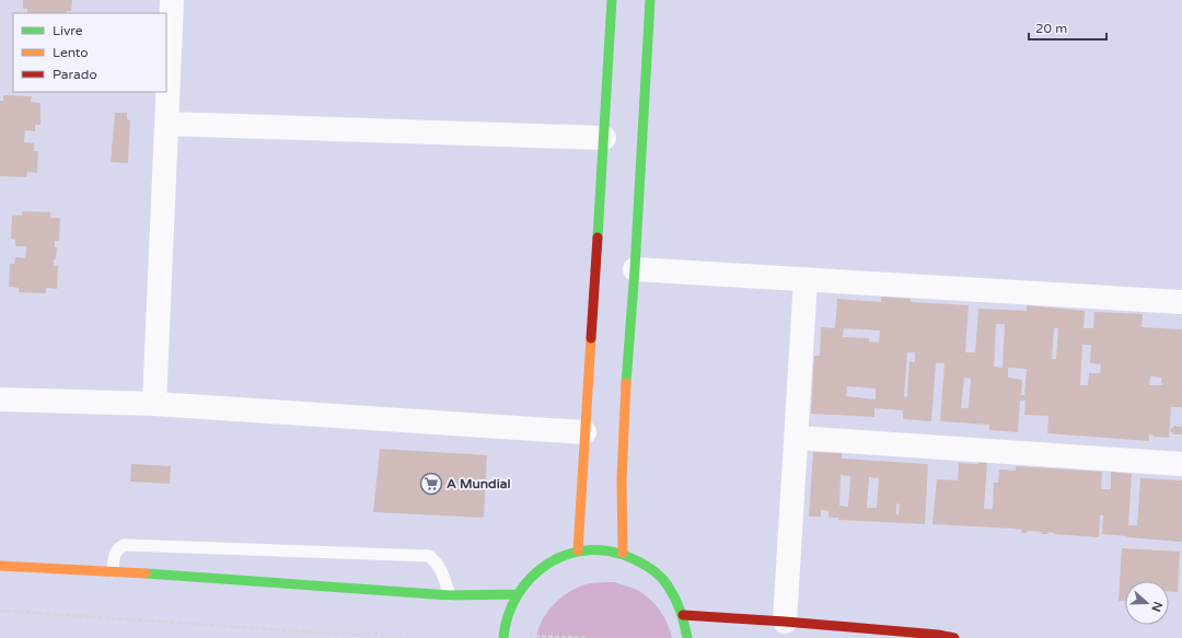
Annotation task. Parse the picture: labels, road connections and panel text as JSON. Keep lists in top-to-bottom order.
{
  "places": {
    "supermarket": ["A Mundial"]
  },
  "legend": ["Livre", "Lento", "Parado"],
  "scale_bar": "20 m",
  "north": "right"
}
